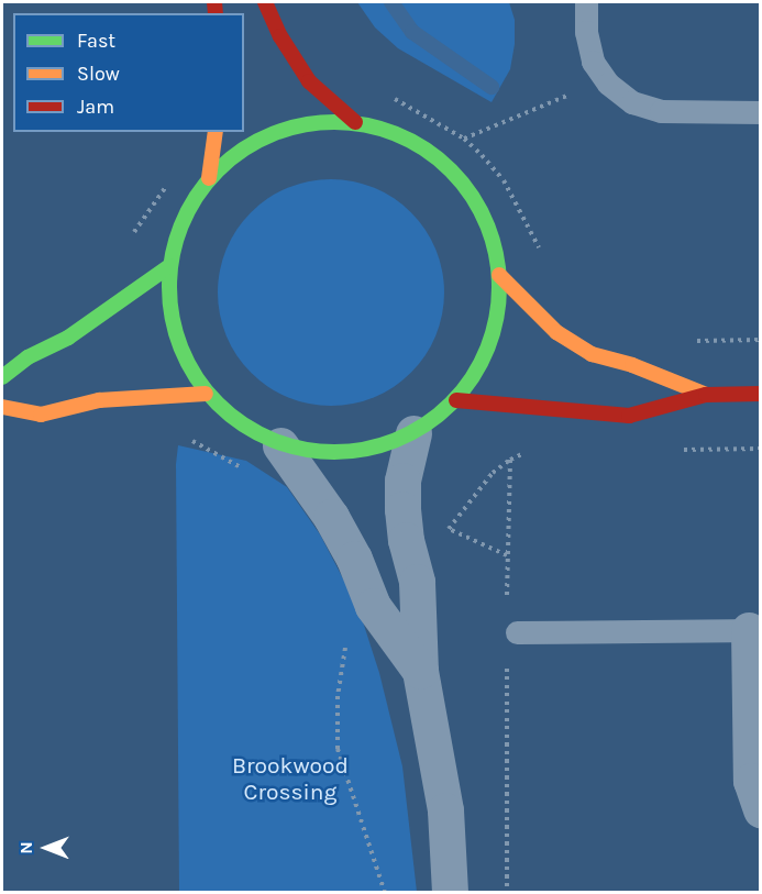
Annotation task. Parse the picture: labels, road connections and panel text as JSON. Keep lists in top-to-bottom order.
{
  "parks": ["Brookwood Crossing"],
  "legend": ["Fast", "Slow", "Jam"],
  "north": "left"
}
